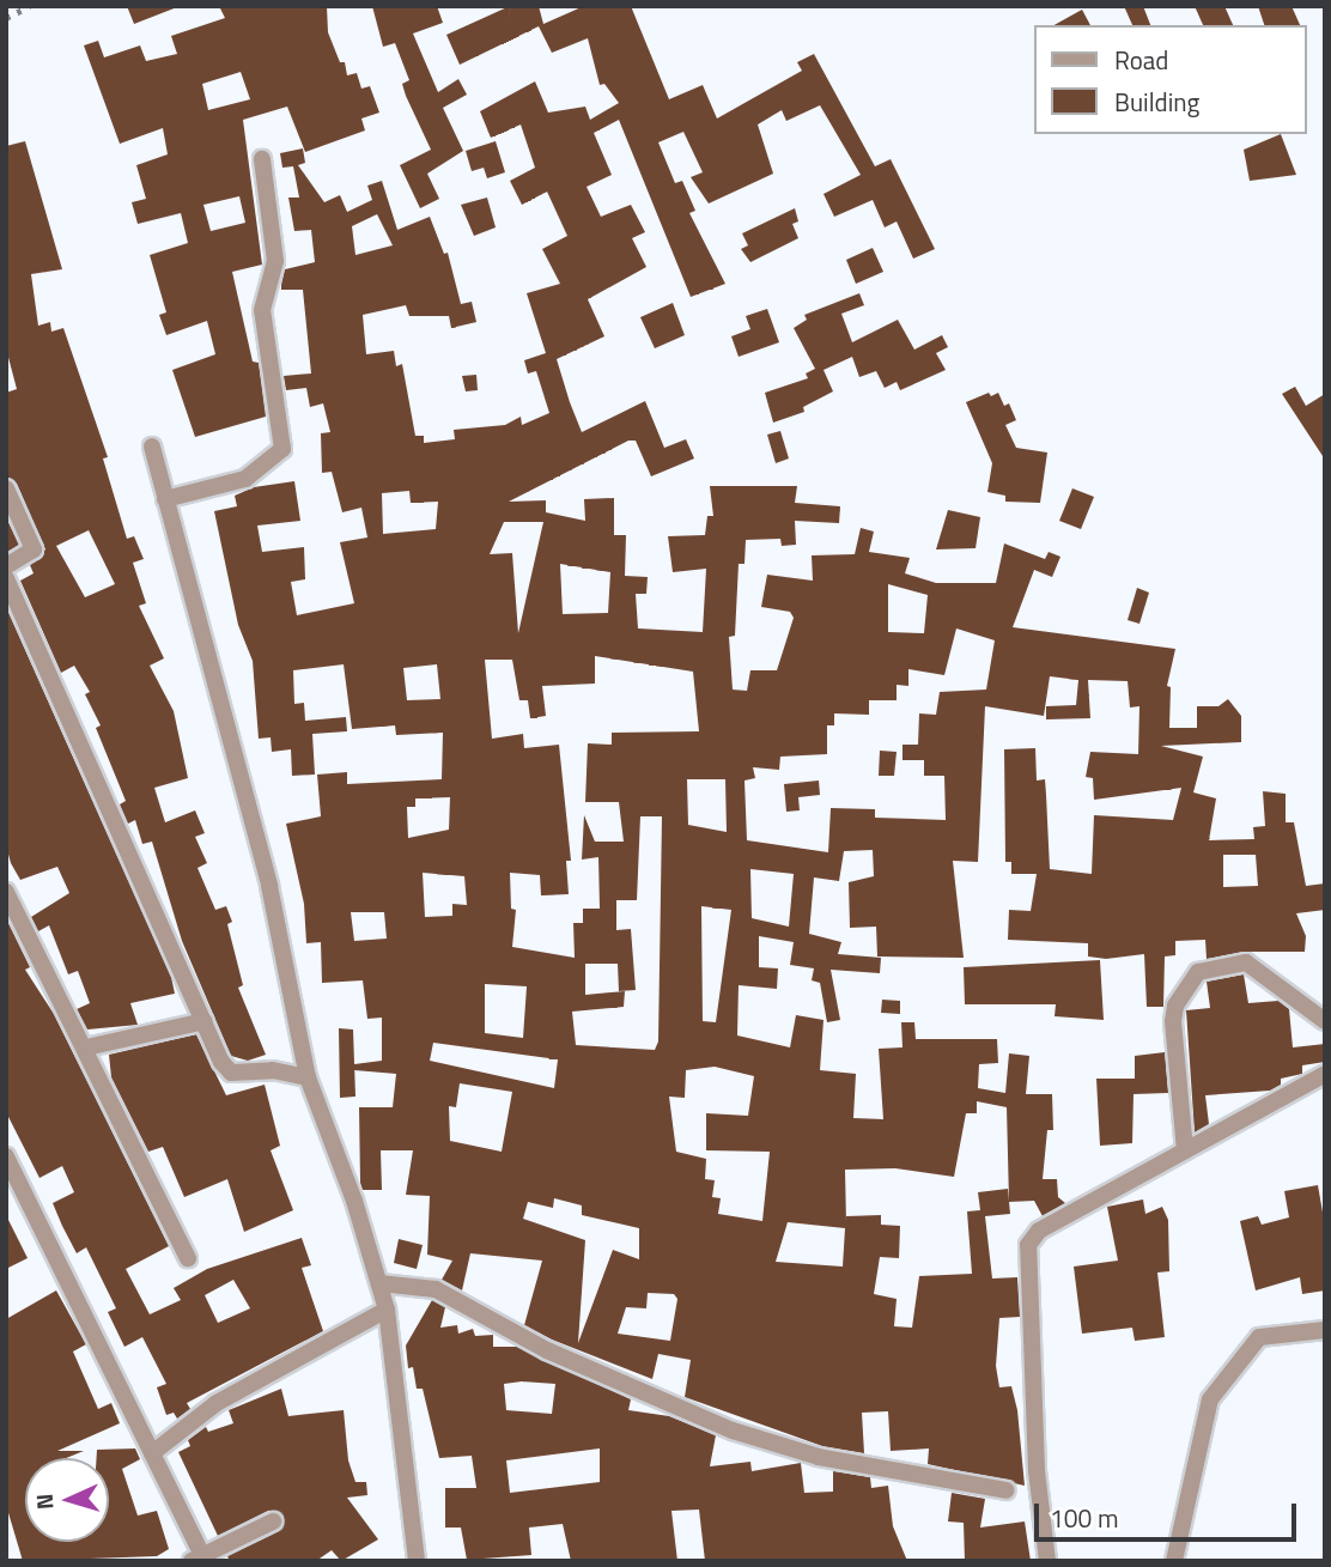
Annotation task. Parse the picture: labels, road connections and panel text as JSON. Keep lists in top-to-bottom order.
{
  "legend": ["Road", "Building"],
  "scale_bar": "100 m",
  "north": "left"
}
